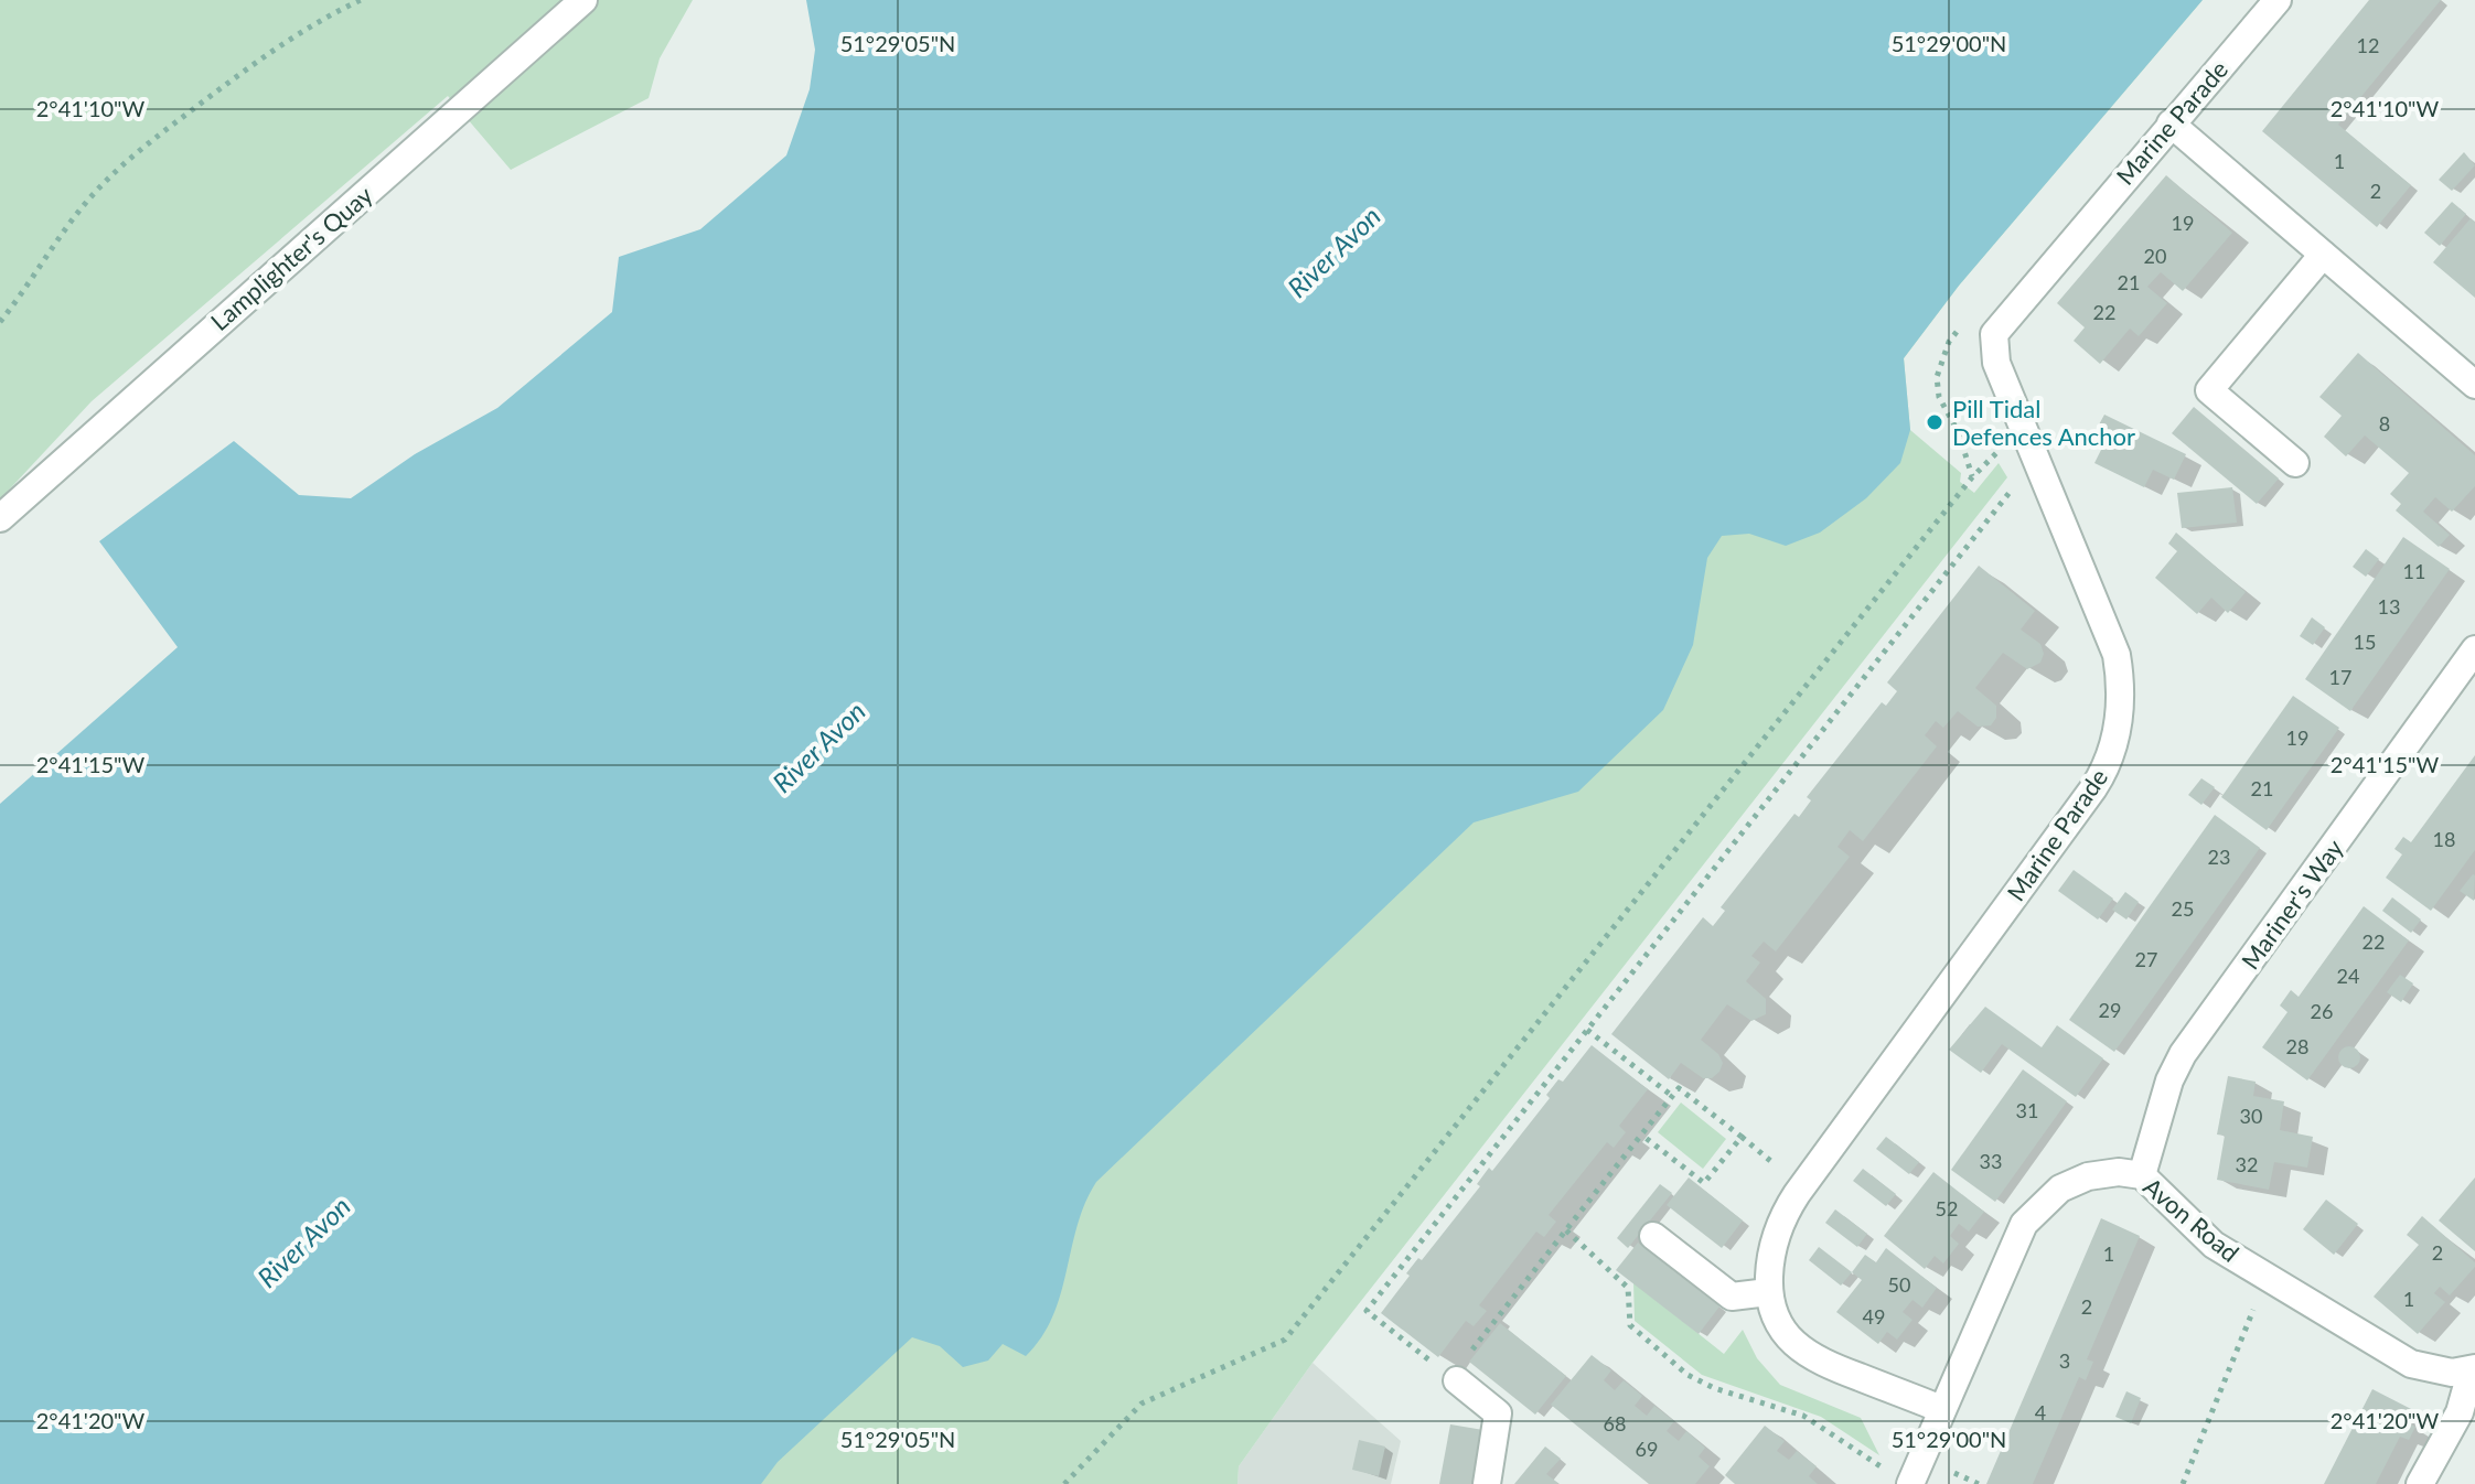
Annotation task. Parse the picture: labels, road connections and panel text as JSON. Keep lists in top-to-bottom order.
{
  "streets": {
    "street": [
      "Marine Parade",
      "Lamplighter's Quay",
      "Mariner's Way",
      "Avon Road"
    ]
  },
  "crossings": [
    ["Marine Parade", "Avon Road"],
    ["Mariner's Way", "Avon Road"]
  ],
  "water": ["River Avon"],
  "places": ["Pill Tidal Defences Anchor"],
  "house_numbers": [
    "12",
    "1",
    "2",
    "19",
    "20",
    "21",
    "22",
    "8",
    "11",
    "13",
    "15",
    "17",
    "19",
    "21",
    "18",
    "23",
    "25",
    "22",
    "27",
    "24",
    "29",
    "26",
    "28",
    "31",
    "30",
    "33",
    "32",
    "52",
    "2",
    "1",
    "50",
    "1",
    "2",
    "49",
    "3",
    "4",
    "68",
    "69"
  ],
  "coordinates": [
    "51°29'05\"N",
    "51°29'00\"N",
    "2°41'10\"W",
    "2°41'15\"W",
    "2°41'20\"W"
  ]
}
